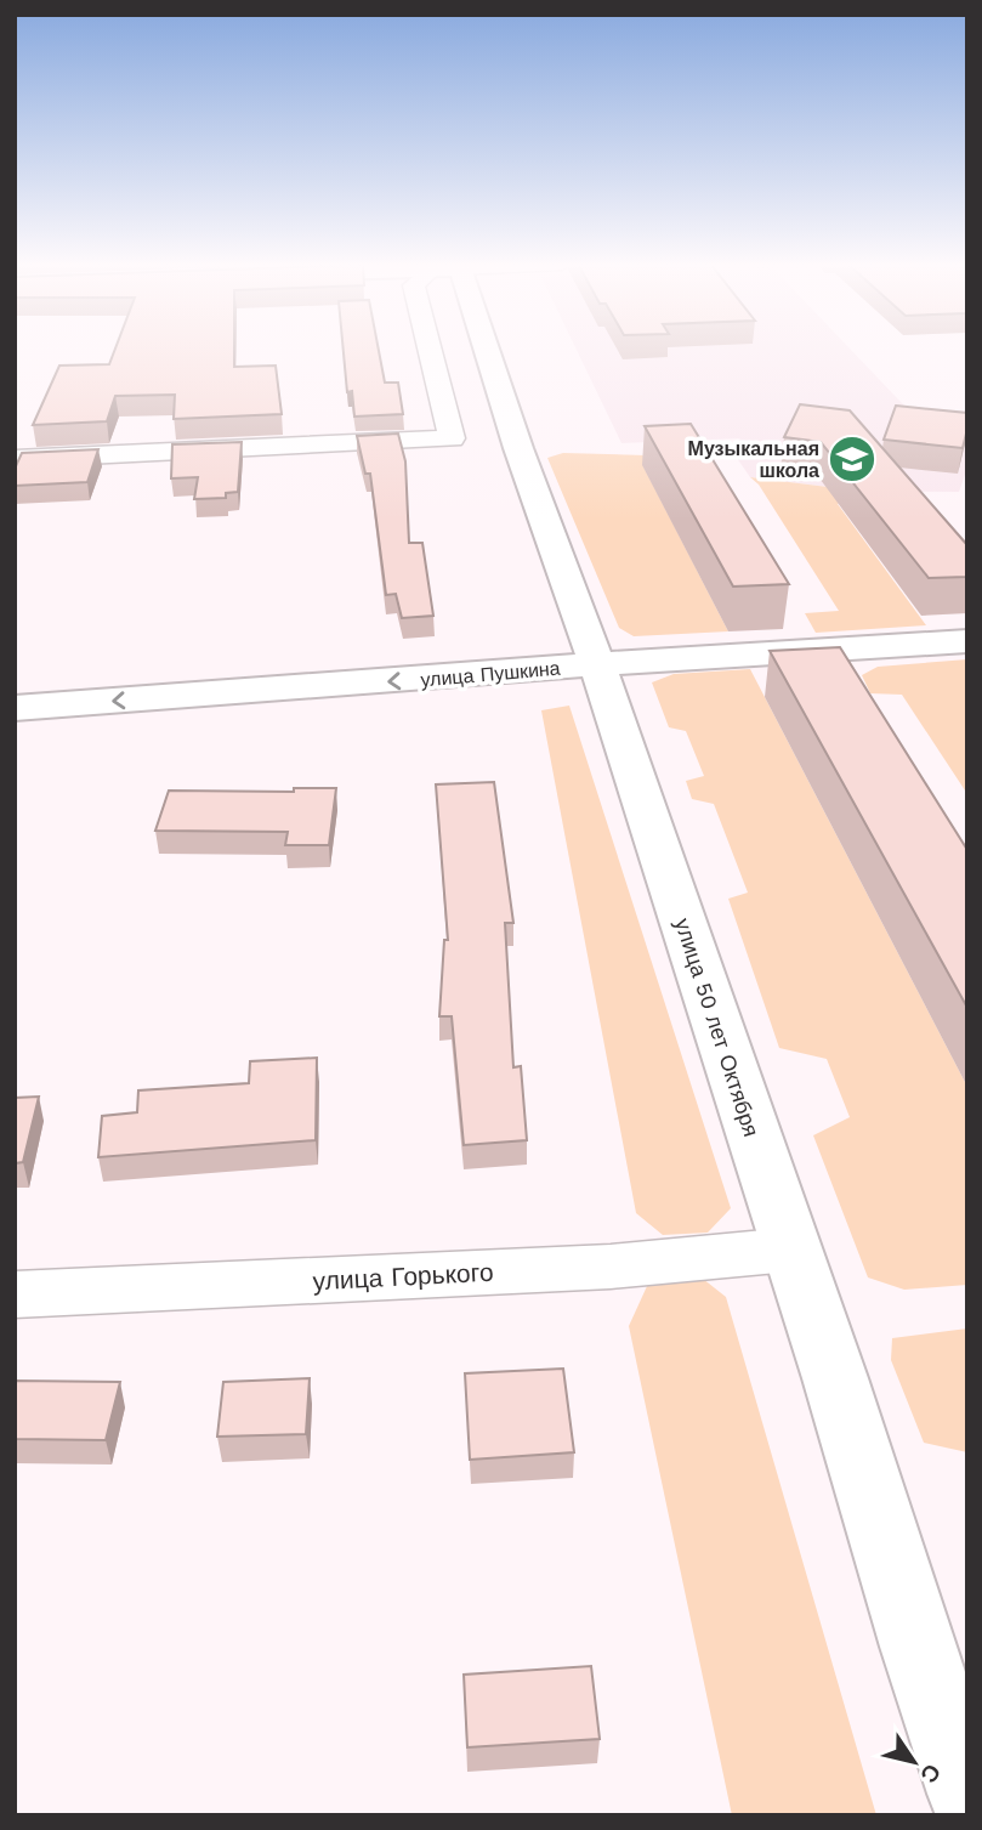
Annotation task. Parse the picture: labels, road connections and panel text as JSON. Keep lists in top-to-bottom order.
{
  "streets": {
    "main road": ["улица Пушкина", "улица 50 лет Октября"],
    "street": ["улица Горького"]
  },
  "crossings": [
    ["улица Пушкина", "улица 50 лет Октября"],
    ["улица 50 лет Октября", "улица Горького"]
  ],
  "one_way": ["улица Пушкина"],
  "places": {
    "school or university": ["Музыкальная школа"]
  },
  "north": "bottom right"
}
